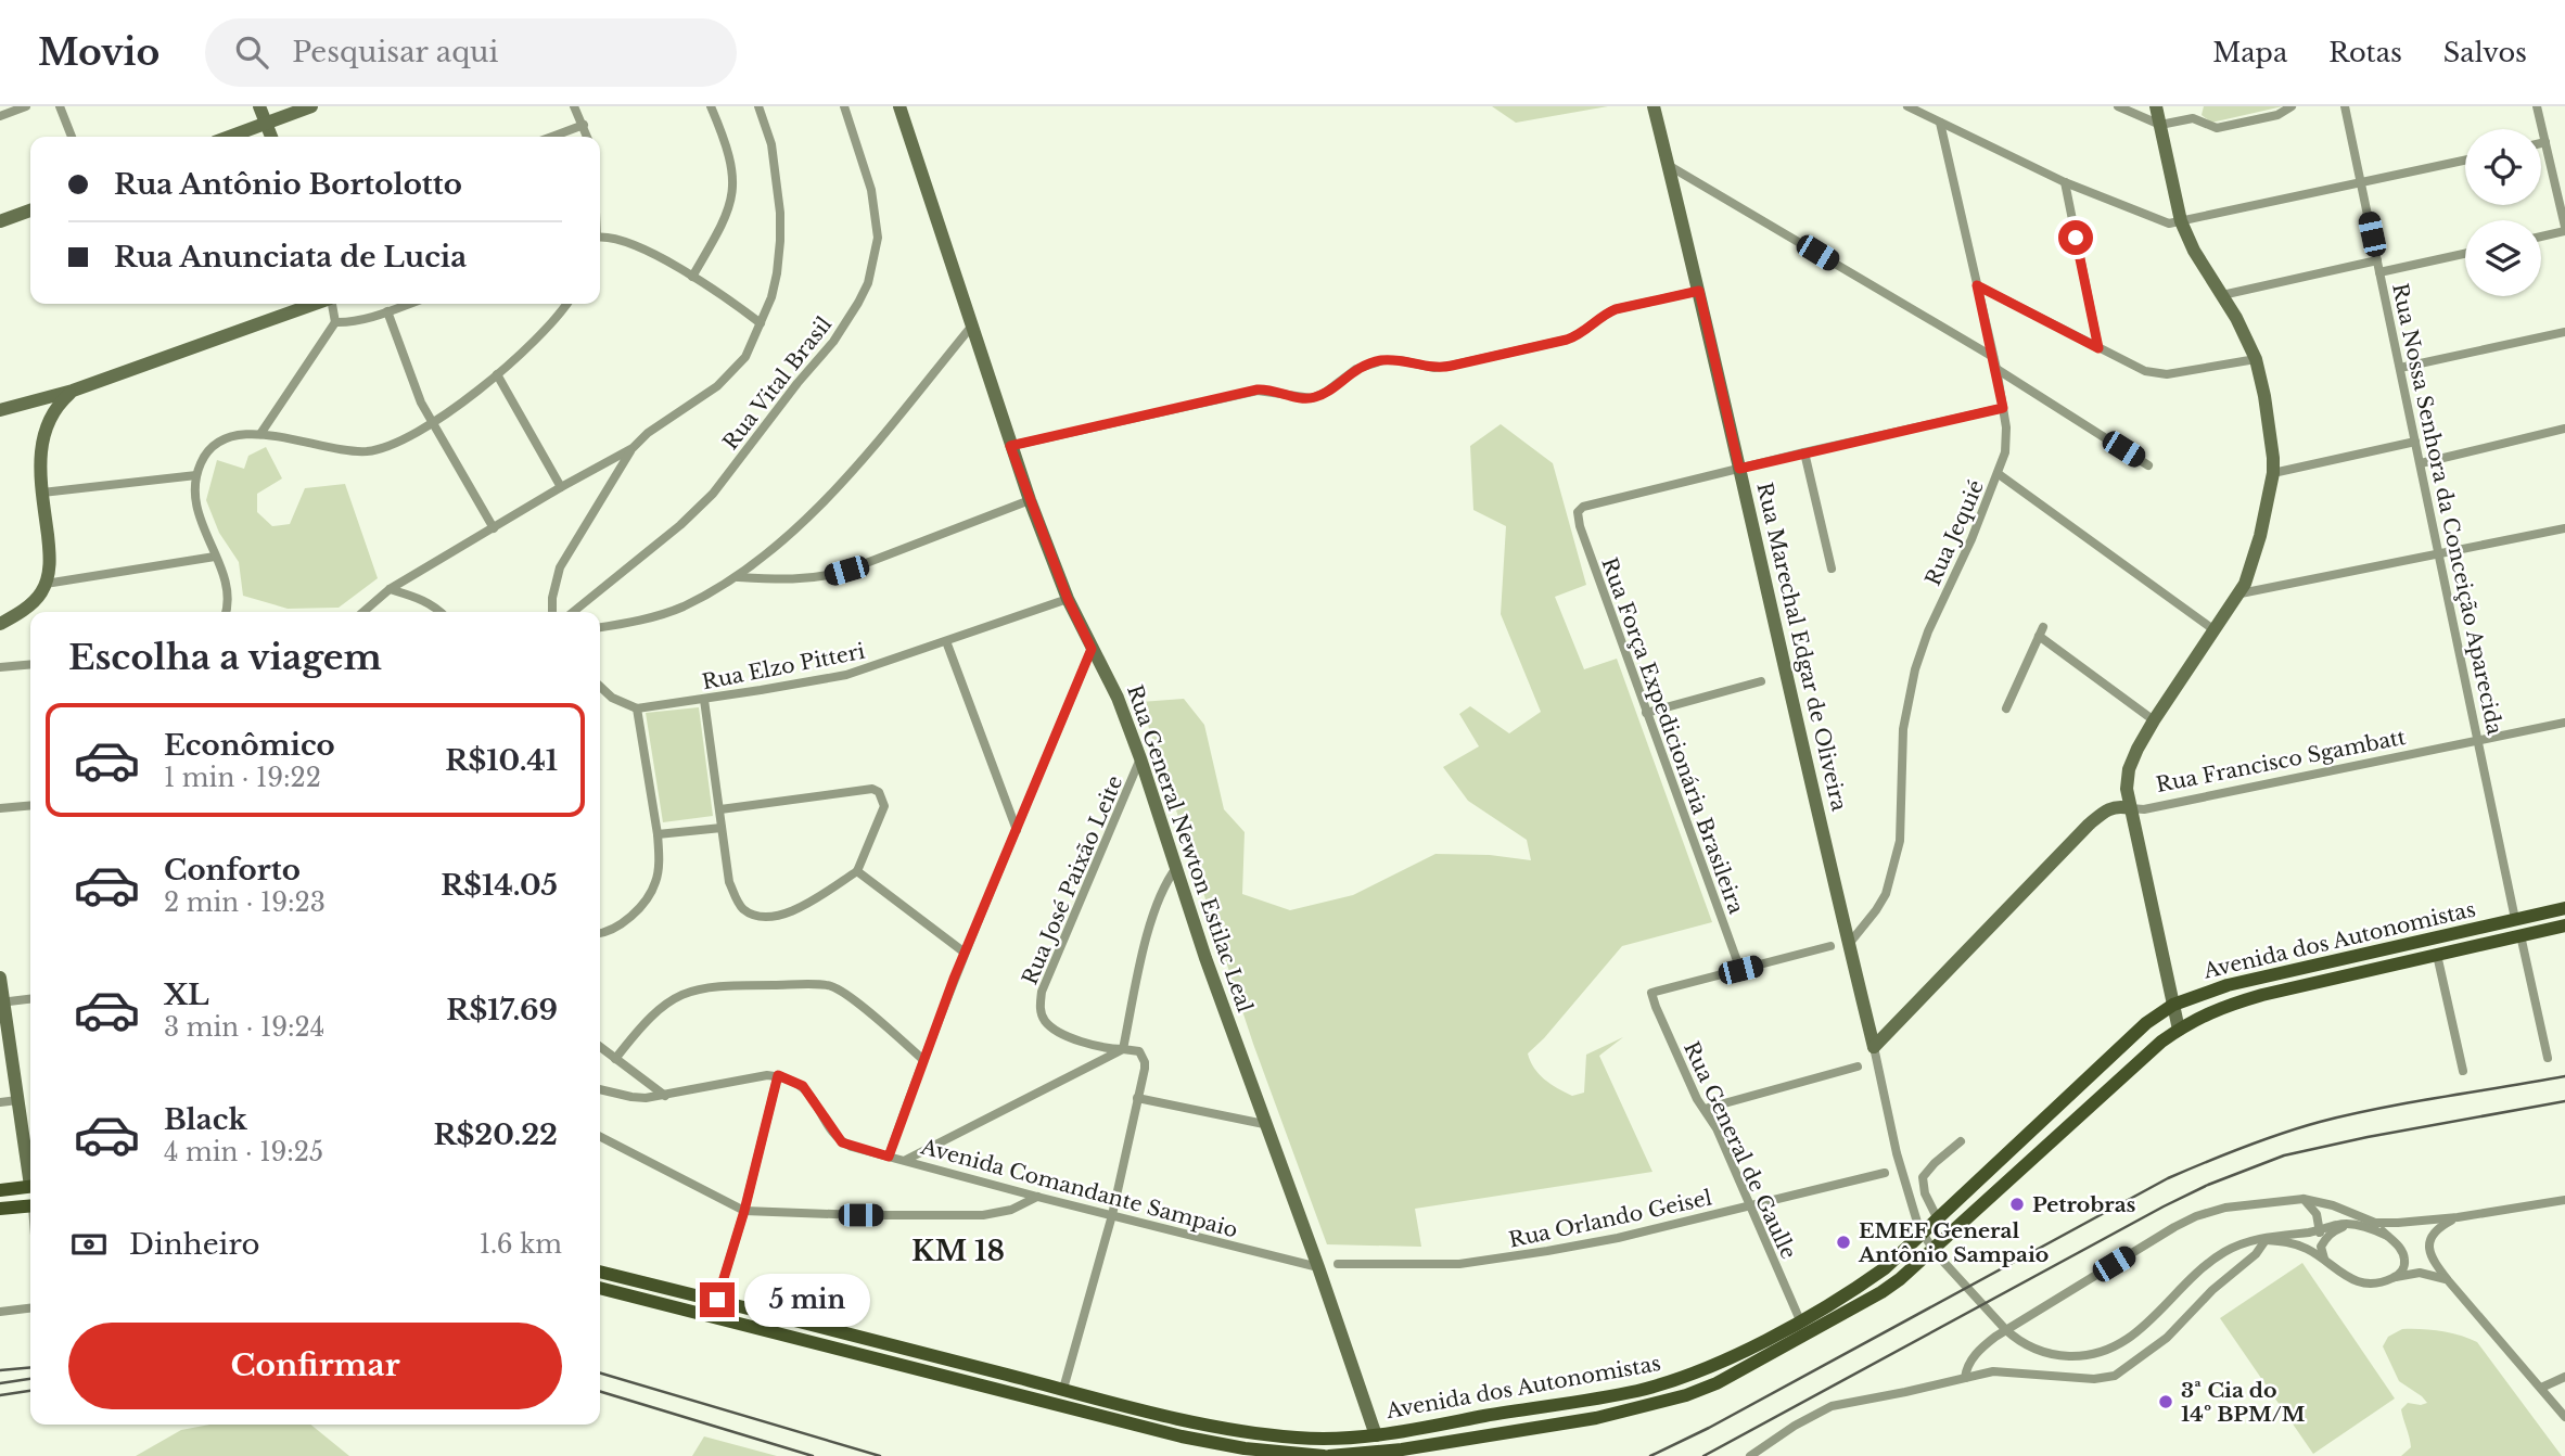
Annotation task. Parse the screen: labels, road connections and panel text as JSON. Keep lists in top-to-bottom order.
{
  "streets": {
    "main road": ["Avenida dos Autonomistas"],
    "street": [
      "Rua Vital Brasil",
      "Rua Nossa Senhora da Conceição Aparecida",
      "Rua Jequié",
      "Rua Marechal Edgar de Oliveira",
      "Rua Elzo Pitteri",
      "Rua Força Expedicionária Brasileira",
      "Rua Francisco Sgambatt",
      "Rua General Newton Estilac Leal",
      "Rua José Paixão Leite",
      "Rua General de Gaulle",
      "Avenida Comandante Sampaio",
      "Rua Orlando Geisel"
    ]
  },
  "crossings": [
    ["Rua Nossa Senhora da Conceição Aparecida", "Rua Francisco Sgambatt"],
    ["Rua Nossa Senhora da Conceição Aparecida", "Avenida dos Autonomistas"],
    ["Rua Jequié", "Rua Marechal Edgar de Oliveira"],
    ["Rua Marechal Edgar de Oliveira", "Rua Força Expedicionária Brasileira"],
    ["Rua Marechal Edgar de Oliveira", "Rua Francisco Sgambatt"],
    ["Rua Elzo Pitteri", "Rua General Newton Estilac Leal"],
    ["Rua Força Expedicionária Brasileira", "Rua General de Gaulle"],
    ["Rua General Newton Estilac Leal", "Rua José Paixão Leite"],
    ["Rua General Newton Estilac Leal", "Avenida dos Autonomistas"],
    ["Rua General Newton Estilac Leal", "Avenida Comandante Sampaio"],
    ["Avenida dos Autonomistas", "Rua General de Gaulle"],
    ["Rua General de Gaulle", "Rua Orlando Geisel"]
  ],
  "districts": ["KM 18"],
  "places": ["Petrobras", "EMEF General Antônio Sampaio", "3ª Cia do 14º BPM/M"],
  "page": {
    "header": "Movio",
    "search": "Pesquisar aqui",
    "nav": ["Mapa", "Rotas", "Salvos"],
    "banner": ["Rua Antônio Bortolotto", "Rua Anunciata de Lucia"],
    "heading": "Escolha a viagem",
    "list": [
      {
        "name": "Econômico",
        "note": "1 min · 19:22",
        "value": "R$10.41"
      },
      {
        "name": "Conforto",
        "note": "2 min · 19:23",
        "value": "R$14.05"
      },
      {
        "name": "XL",
        "note": "3 min · 19:24",
        "value": "R$17.69"
      },
      {
        "name": "Black",
        "note": "4 min · 19:25",
        "value": "R$20.22"
      }
    ],
    "pay": ["Dinheiro", "1.6 km"],
    "bubble": "5 min",
    "buttons": "Confirmar"
  }
}
